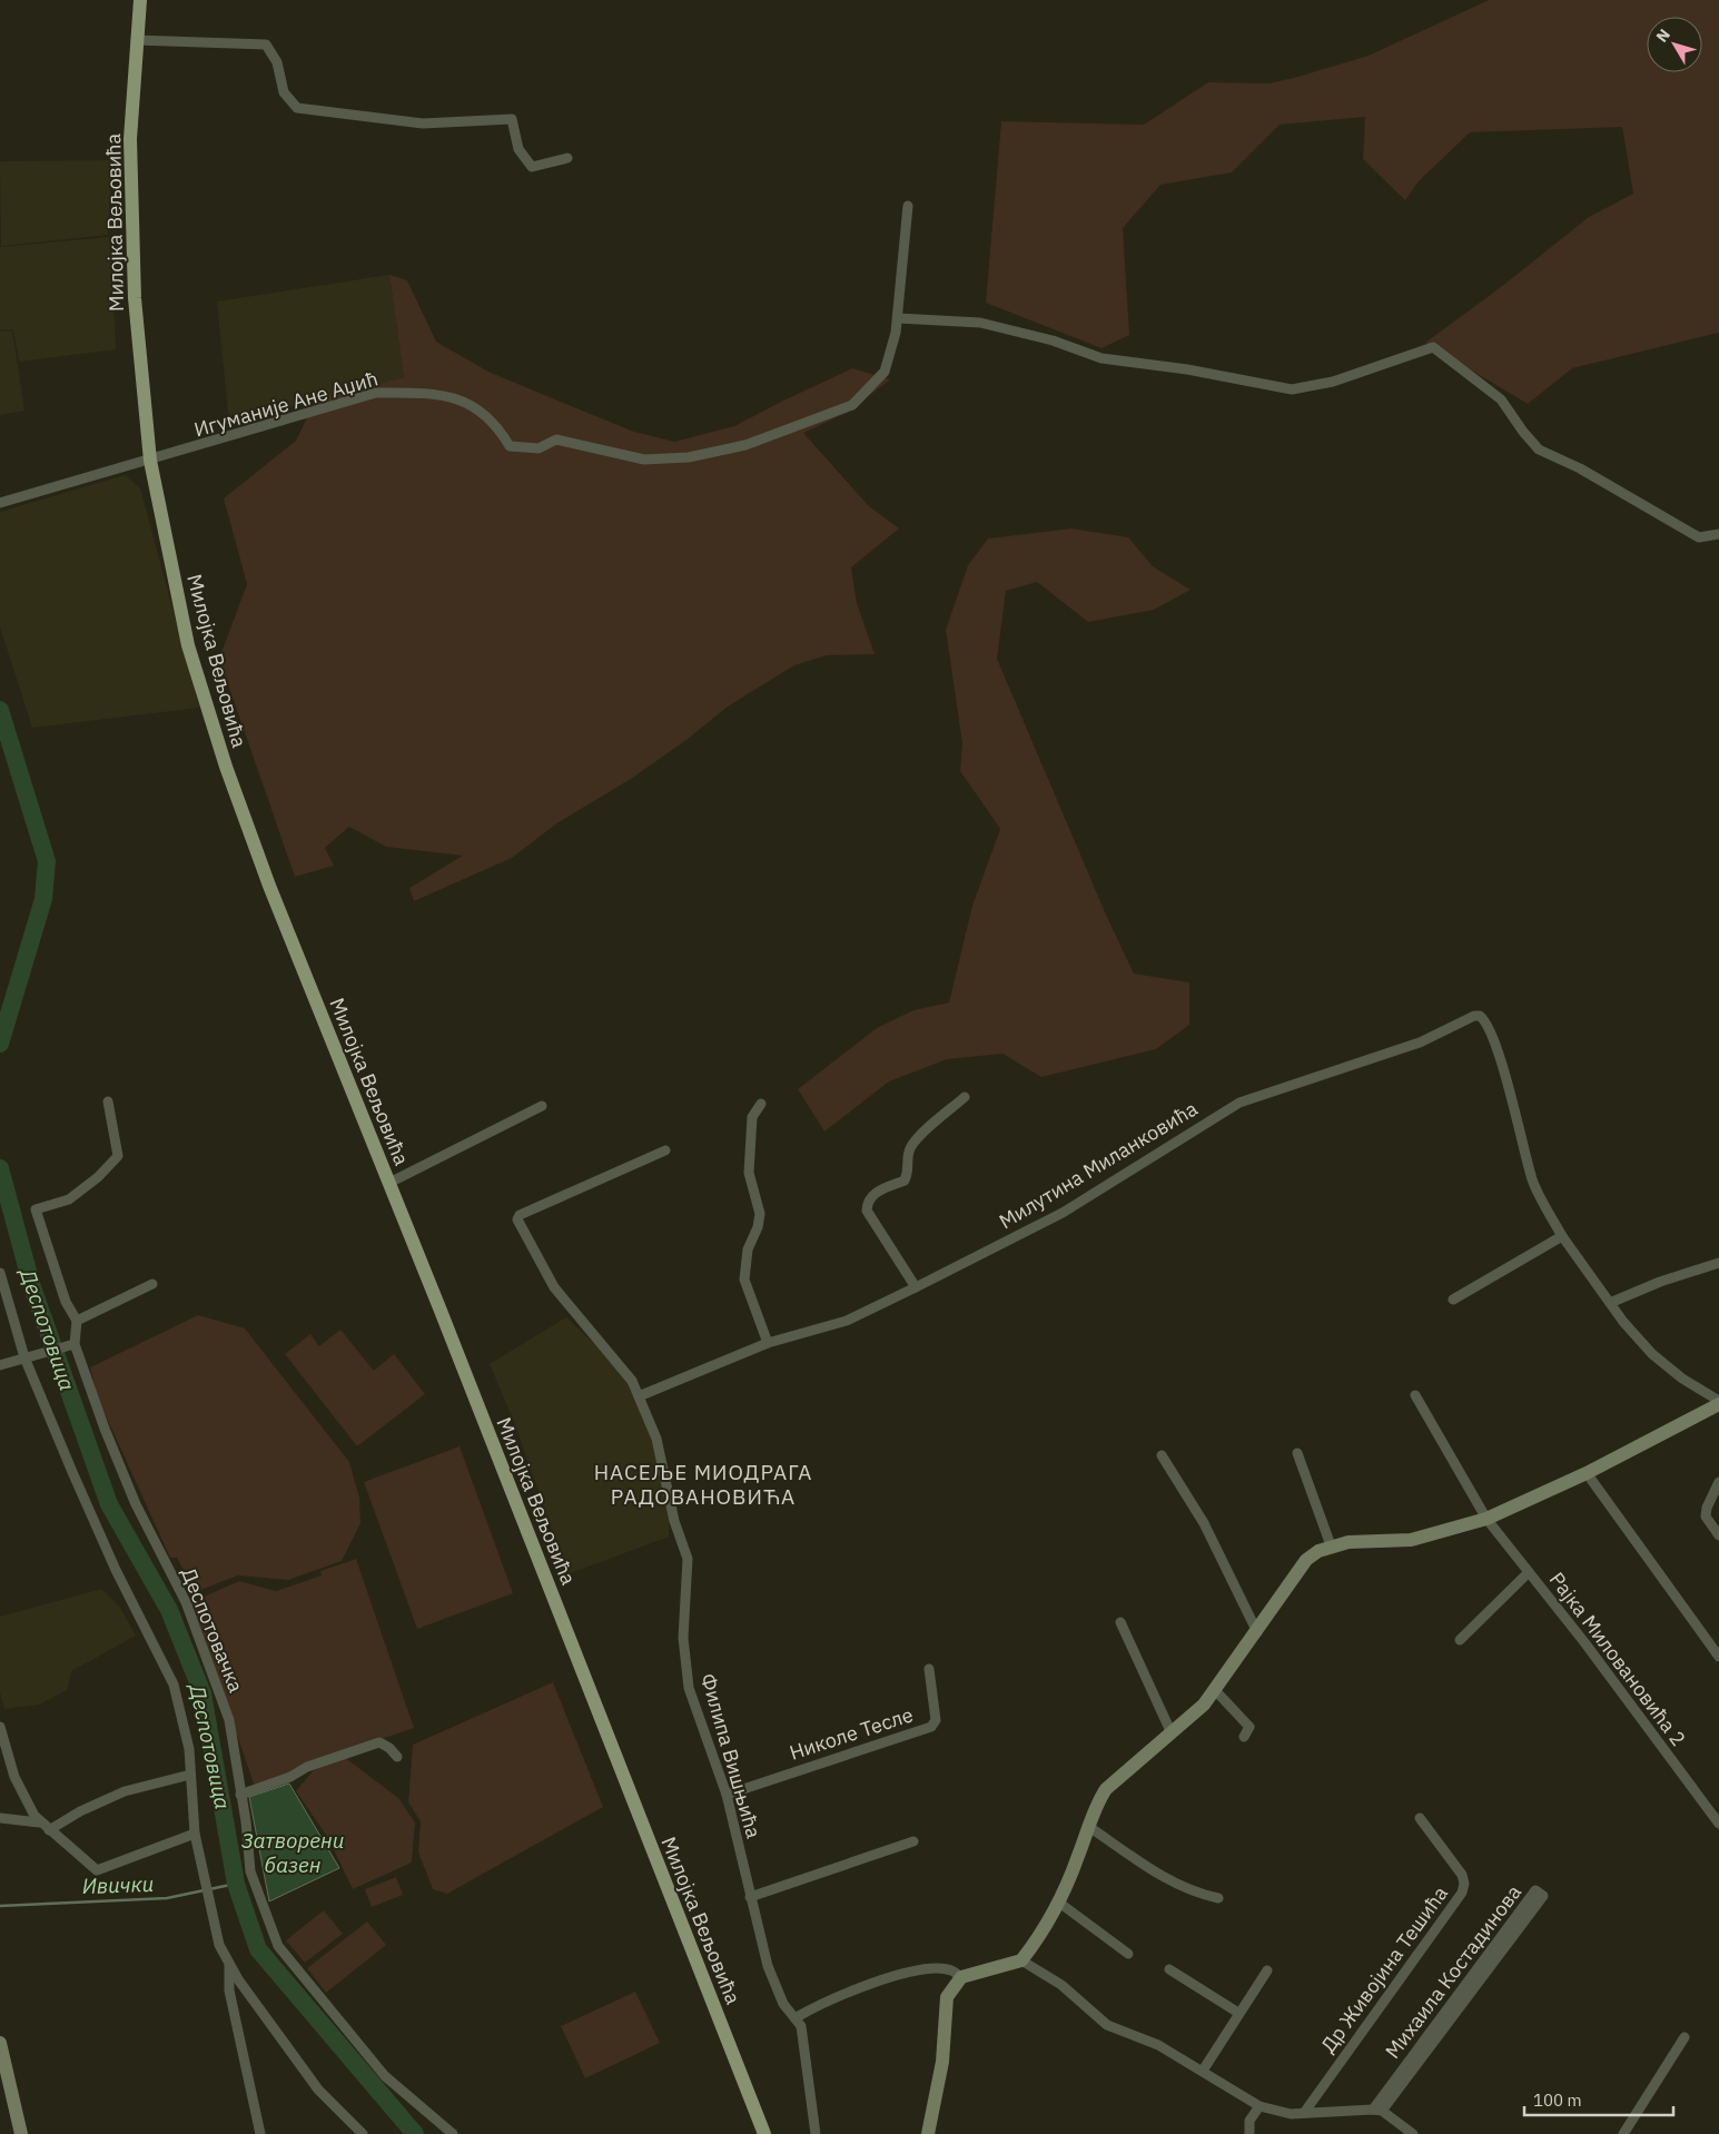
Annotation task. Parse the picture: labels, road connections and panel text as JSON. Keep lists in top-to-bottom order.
{
  "streets": {
    "main road": ["Милојка Вељовића"],
    "street": [
      "Игуманије Ане Аџић",
      "Милутина Миланковића",
      "Деспотовачка",
      "Рајка Миловановића 2",
      "Николе Тесле",
      "Филипа Вишњића",
      "Др Живојина Тешића",
      "Михаила Костадинова"
    ]
  },
  "crossings": [
    ["Милојка Вељовића", "Игуманије Ане Аџић"],
    ["Милутина Миланковића", "Филипа Вишњића"],
    ["Николе Тесле", "Филипа Вишњића"]
  ],
  "districts": ["НАСЕЉЕ МИОДРАГА РАДОВАНОВИЋА"],
  "water": ["Деспотовица", "Затворени базен", "Ивички"],
  "scale_bar": "100 m",
  "north": "top left"
}
